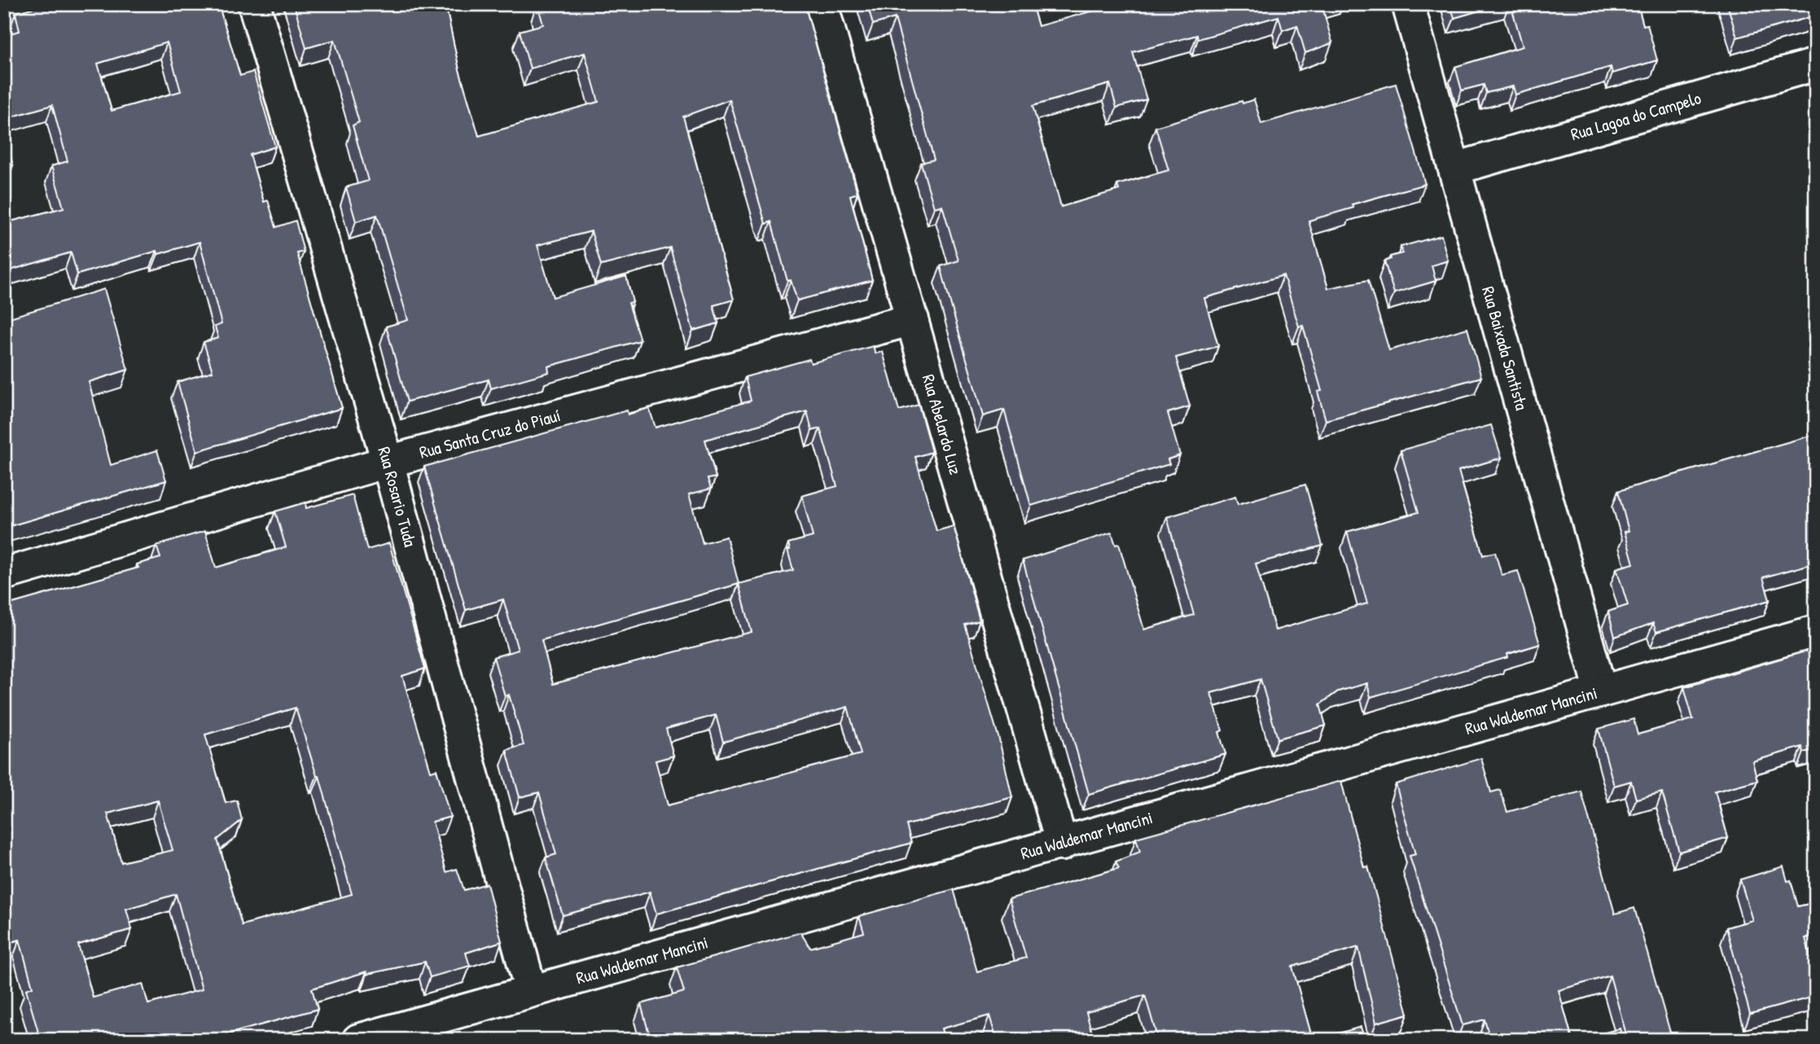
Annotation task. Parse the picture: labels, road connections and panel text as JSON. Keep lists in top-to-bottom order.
{
  "streets": {
    "street": [
      "Rua Lagoa do Campelo",
      "Rua Baixada Santista",
      "Rua Abelardo Luz",
      "Rua Santa Cruz do Piauí",
      "Rua Rosario Tuda",
      "Rua Waldemar Mancini"
    ]
  },
  "crossings": [
    ["Rua Lagoa do Campelo", "Rua Baixada Santista"],
    ["Rua Baixada Santista", "Rua Waldemar Mancini"],
    ["Rua Abelardo Luz", "Rua Santa Cruz do Piauí"],
    ["Rua Abelardo Luz", "Rua Waldemar Mancini"],
    ["Rua Santa Cruz do Piauí", "Rua Rosario Tuda"],
    ["Rua Rosario Tuda", "Rua Waldemar Mancini"]
  ]
}
